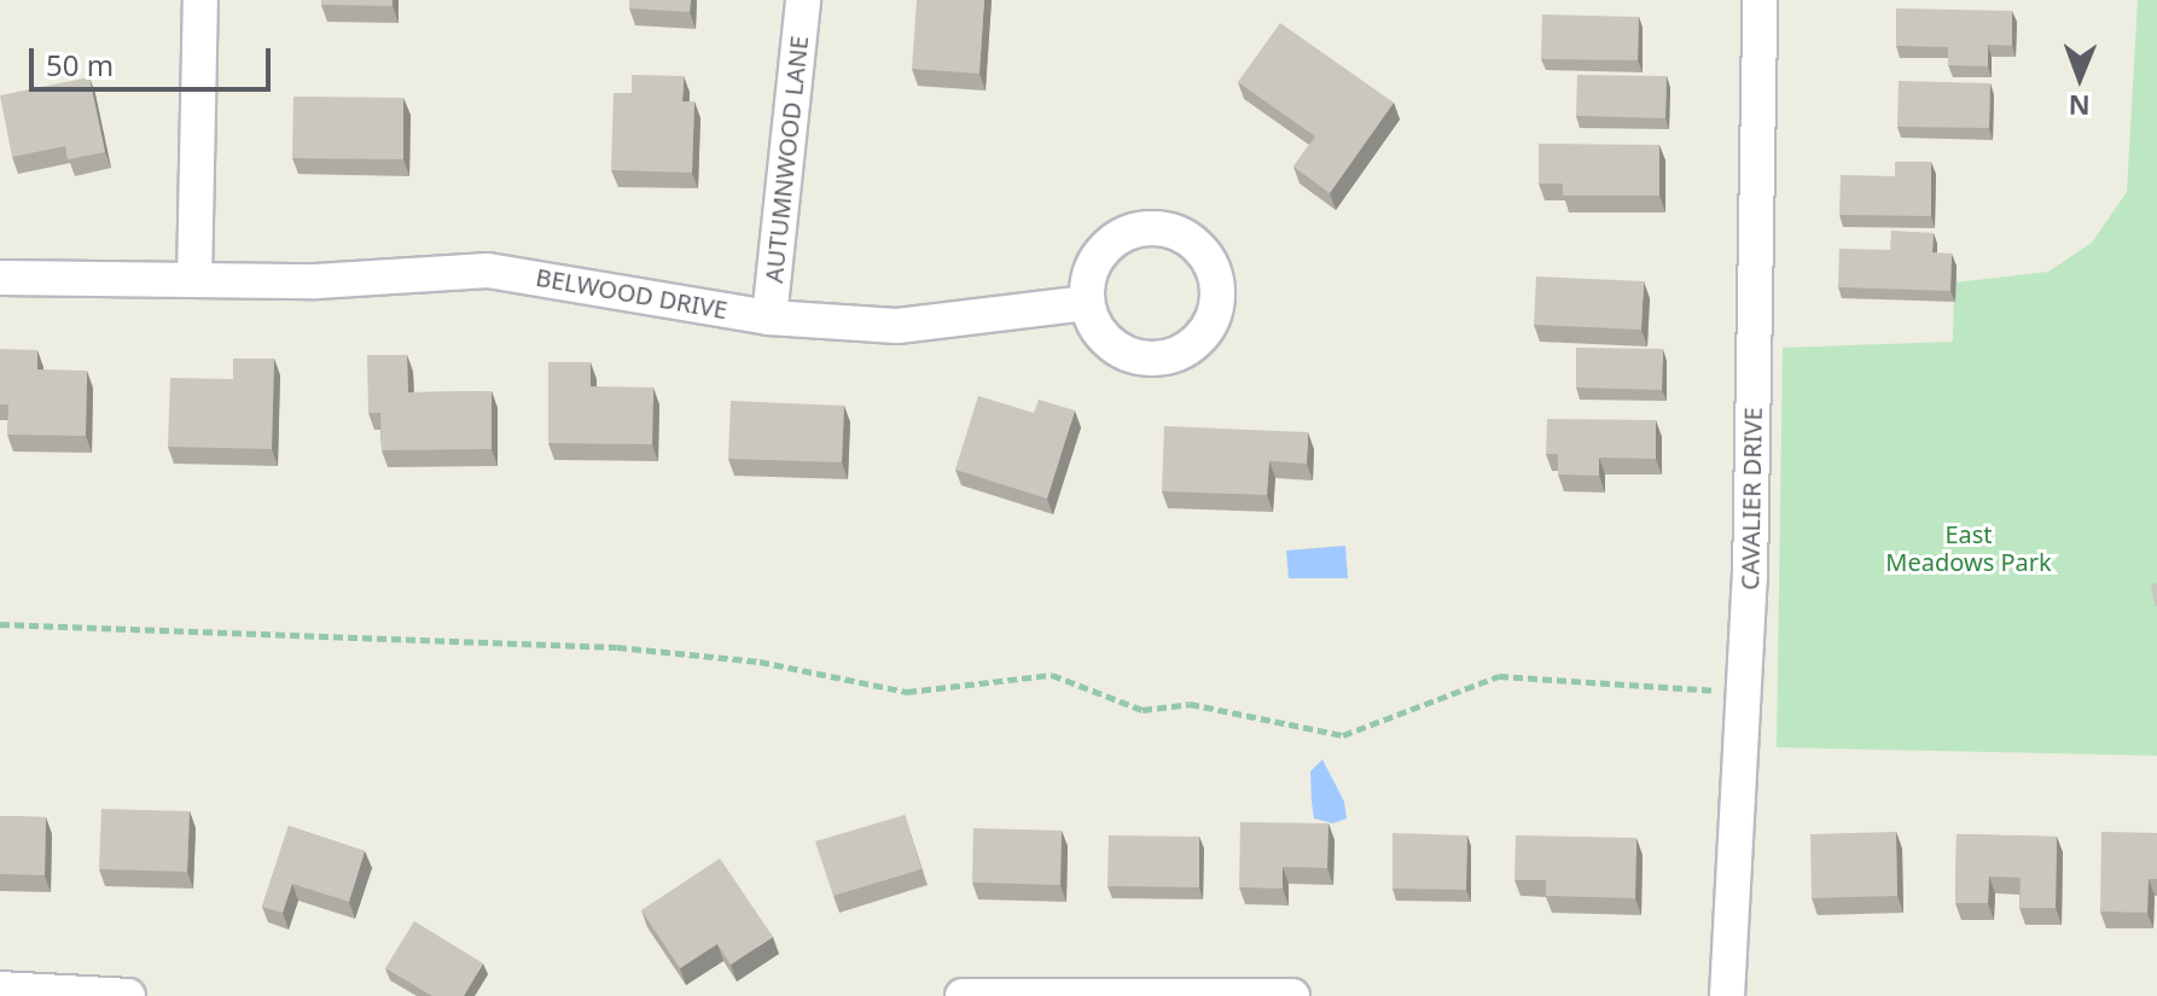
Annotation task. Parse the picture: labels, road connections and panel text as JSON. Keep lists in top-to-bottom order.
{
  "streets": {
    "street": ["AUTUMNWOOD LANE", "BELWOOD DRIVE", "CAVALIER DRIVE"]
  },
  "crossings": [
    ["AUTUMNWOOD LANE", "BELWOOD DRIVE"]
  ],
  "parks": ["East Meadows Park"],
  "scale_bar": "50 m",
  "north": "bottom"
}
